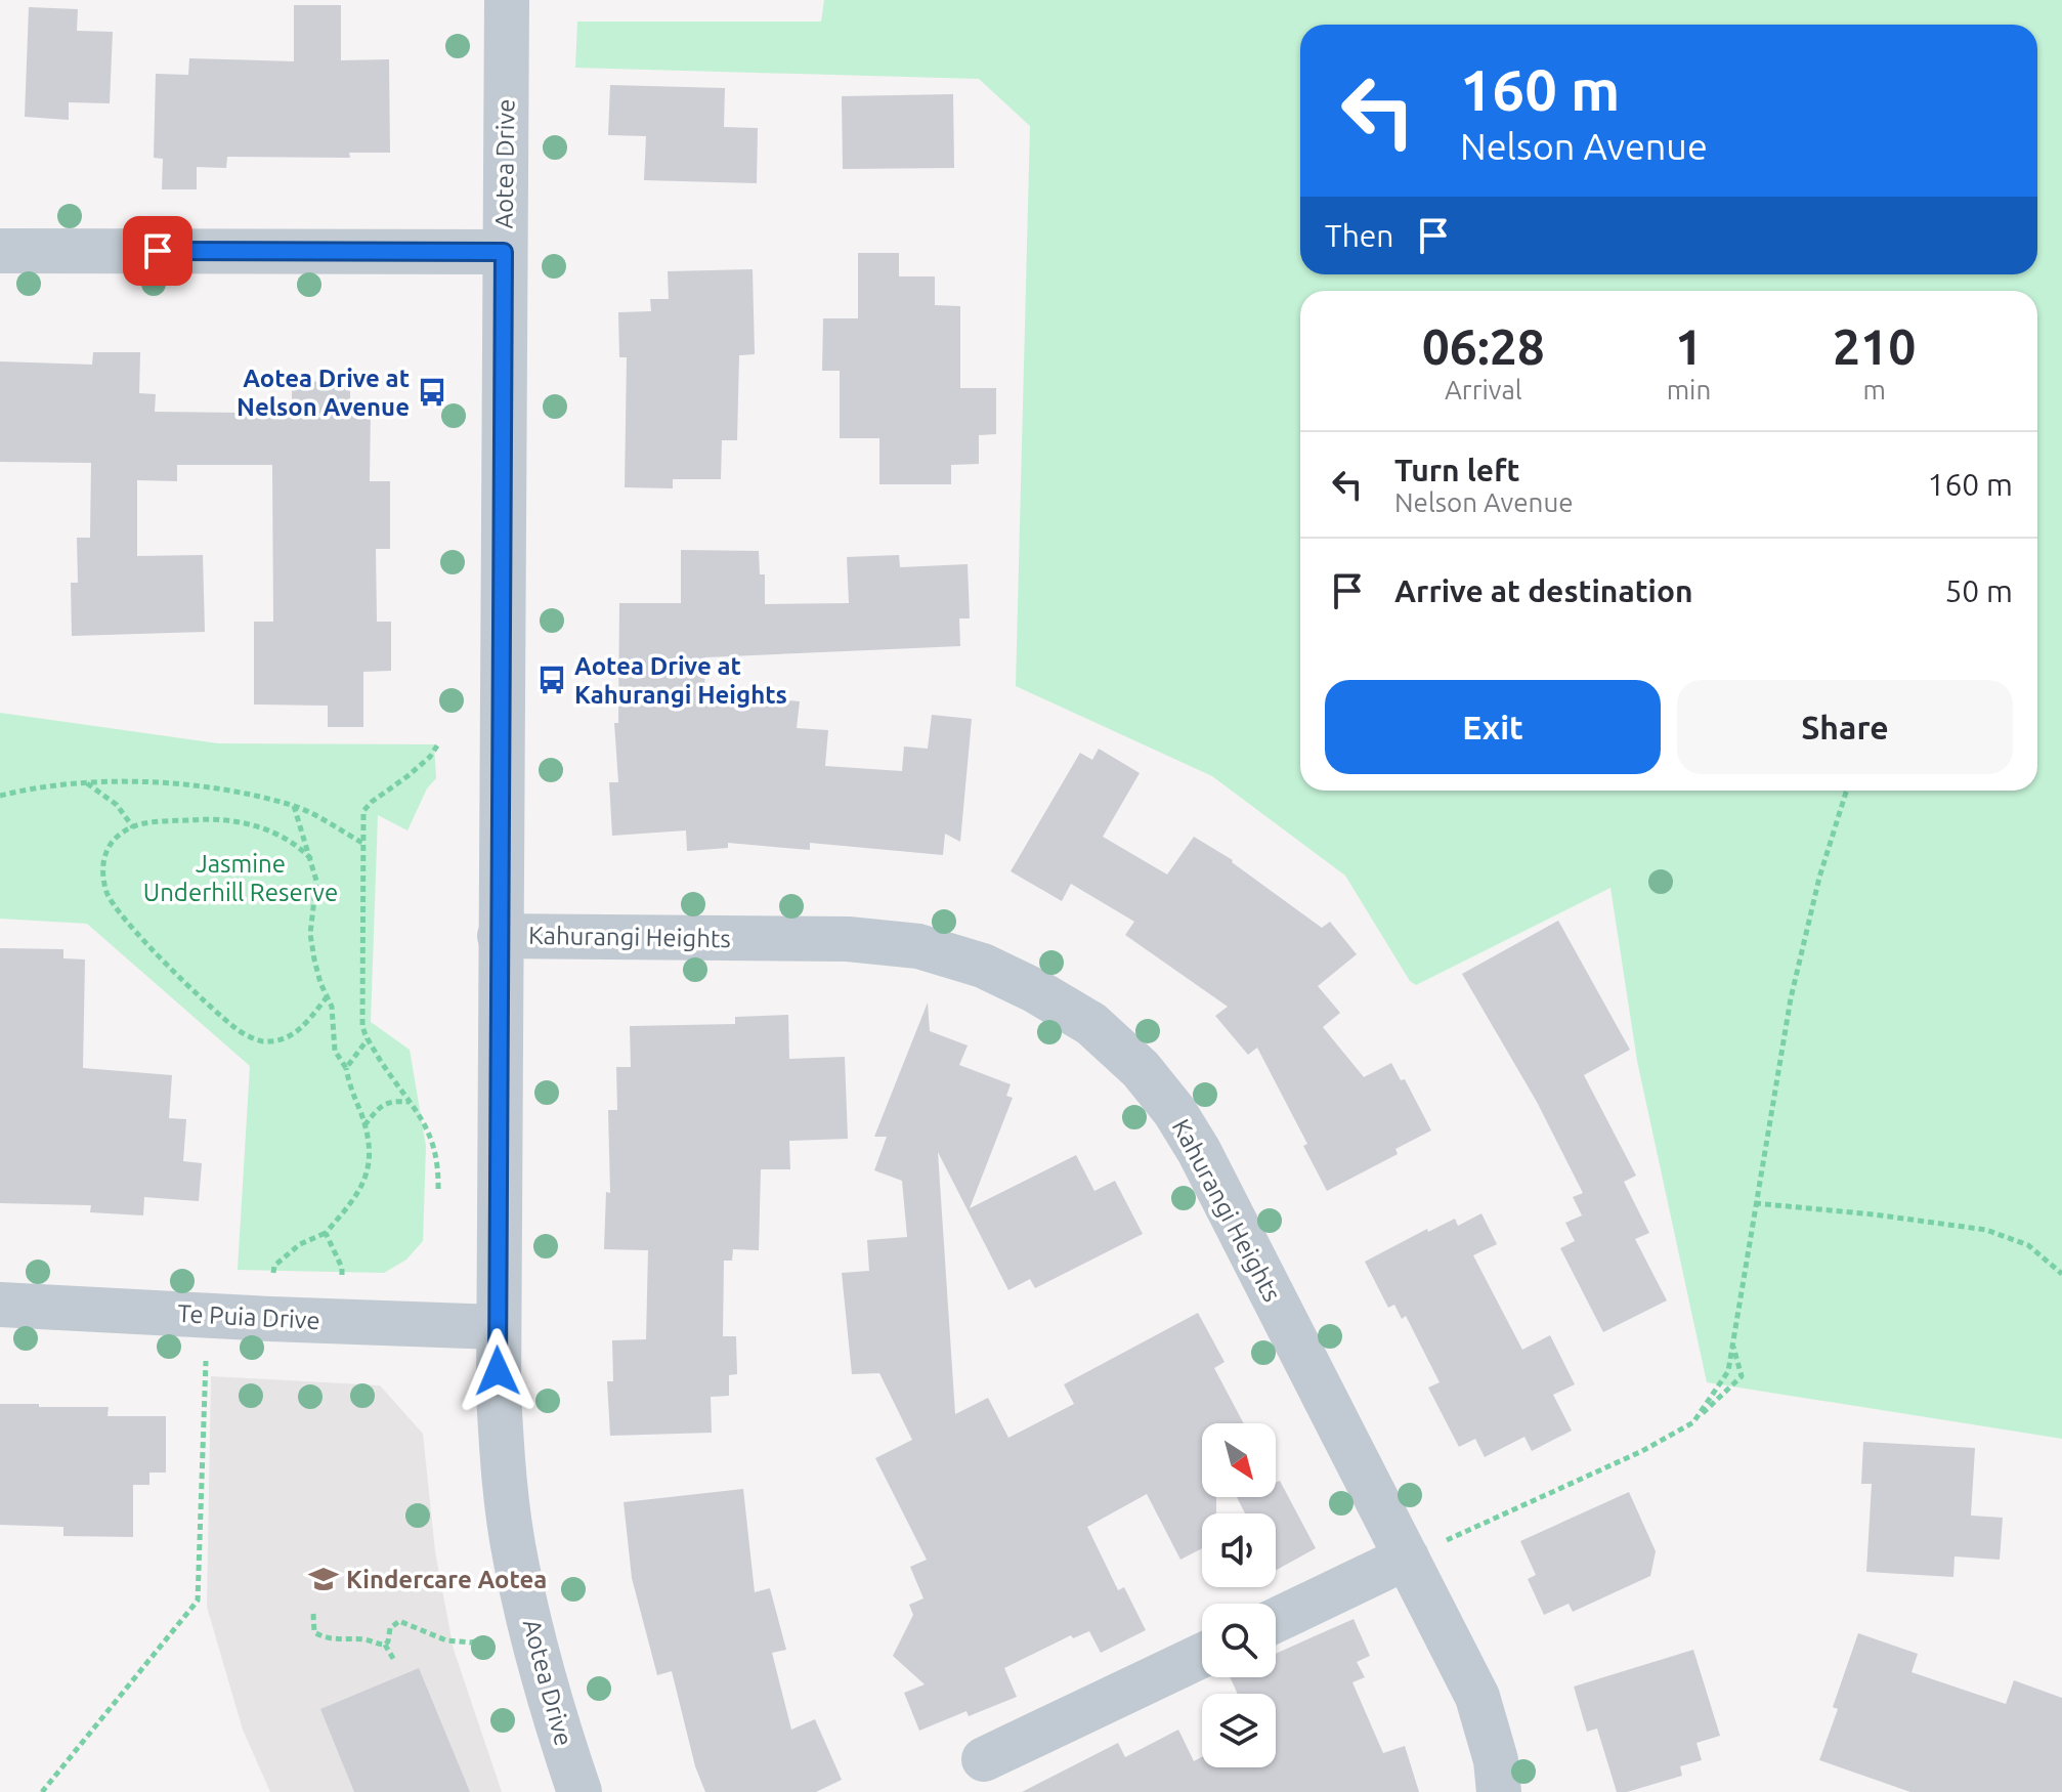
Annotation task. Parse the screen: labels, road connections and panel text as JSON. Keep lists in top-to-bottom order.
{
  "streets": {
    "street": ["Aotea Drive", "Kahurangi Heights", "Te Puia Drive"]
  },
  "crossings": [
    ["Aotea Drive", "Kahurangi Heights"],
    ["Aotea Drive", "Te Puia Drive"]
  ],
  "parks": ["Jasmine Underhill Reserve"],
  "places": {
    "bus stop": ["Aotea Drive at Nelson Avenue", "Aotea Drive at Kahurangi Heights"],
    "school or university": ["Kindercare Aotea"]
  },
  "north": "bottom right",
  "page": {
    "turn": ["160 m", "Nelson Avenue"],
    "then": "Then",
    "eta": [
      "06:28",
      "Arrival",
      "1",
      "min",
      "210",
      "m"
    ],
    "list": [
      {
        "name": "Turn left",
        "note": "Nelson Avenue",
        "value": "160 m"
      },
      {
        "name": "Arrive at destination",
        "value": "50 m"
      }
    ],
    "buttons": ["Exit", "Share"]
  }
}
